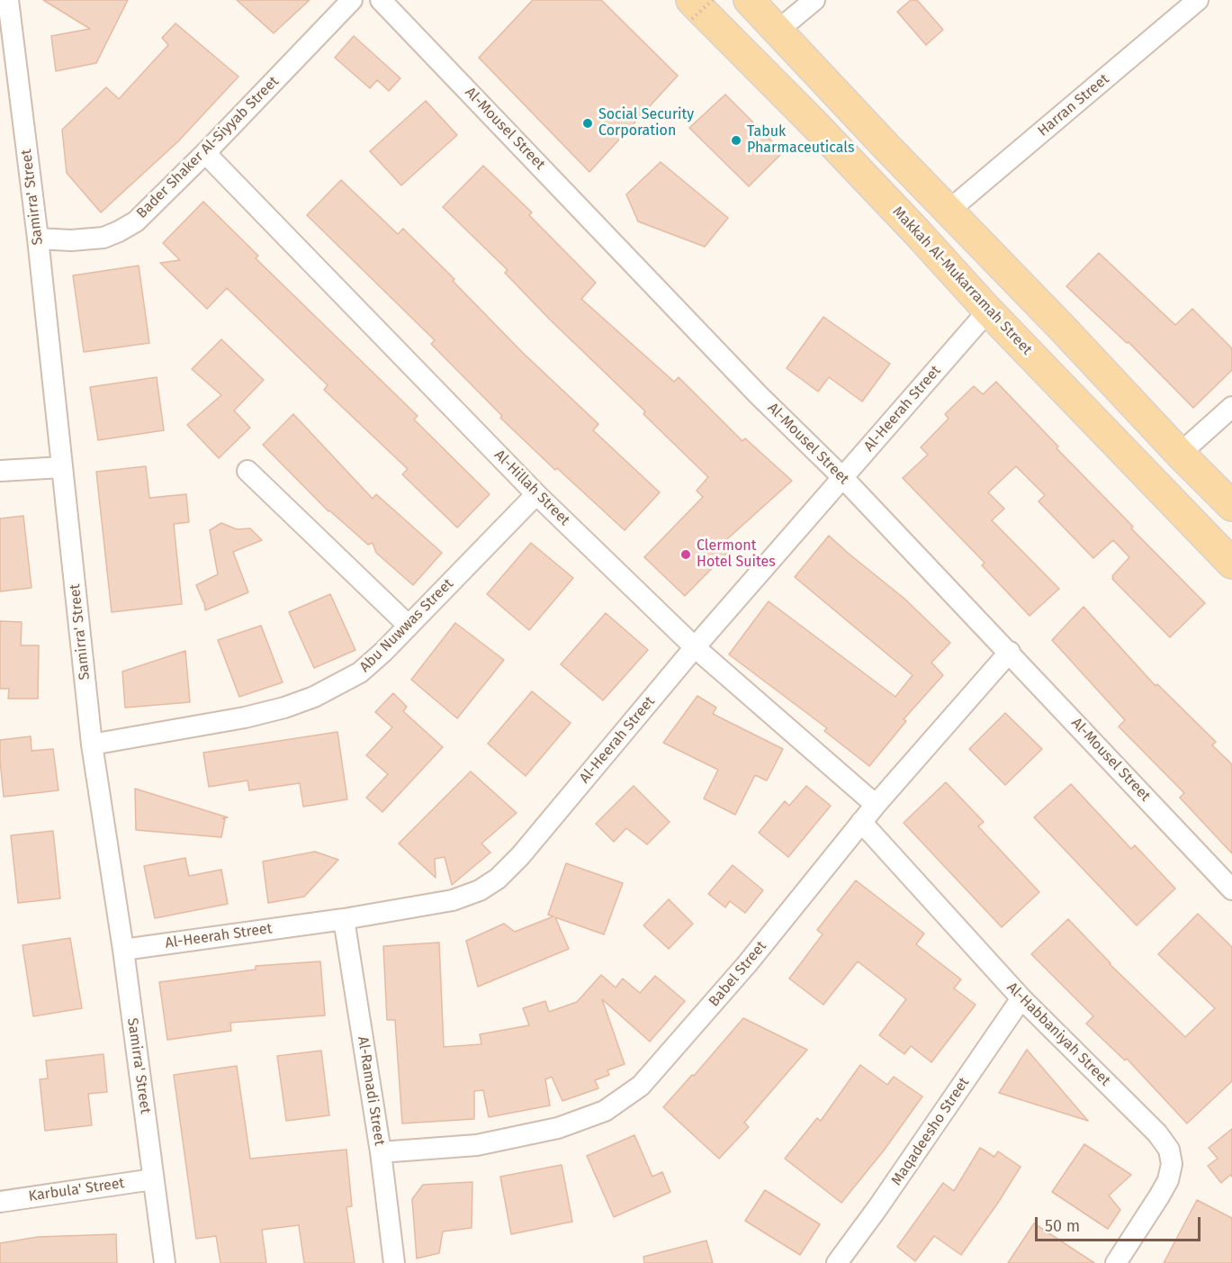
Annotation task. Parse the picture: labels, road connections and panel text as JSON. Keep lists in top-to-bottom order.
{
  "streets": {
    "main road": ["Makkah Al-Mukarramah Street"],
    "street": [
      "Harran Street",
      "Al-Mousel Street",
      "Bader Shaker Al-Siyyab Street",
      "Samirra' Street",
      "Al-Heerah Street",
      "Al-Hillah Street",
      "Abu Nuwwas Street",
      "Babel Street",
      "Al-Habbaniyah Street",
      "Al-Ramadi Street",
      "Maqadeesho Street",
      "Karbula' Street"
    ]
  },
  "crossings": [
    ["Al-Mousel Street", "Al-Heerah Street"],
    ["Al-Mousel Street", "Babel Street"],
    ["Bader Shaker Al-Siyyab Street", "Samirra' Street"],
    ["Bader Shaker Al-Siyyab Street", "Al-Hillah Street"],
    ["Samirra' Street", "Al-Heerah Street"],
    ["Samirra' Street", "Abu Nuwwas Street"],
    ["Samirra' Street", "Karbula' Street"],
    ["Makkah Al-Mukarramah Street", "Al-Heerah Street"],
    ["Al-Heerah Street", "Al-Hillah Street"],
    ["Al-Heerah Street", "Al-Ramadi Street"],
    ["Al-Hillah Street", "Abu Nuwwas Street"],
    ["Al-Hillah Street", "Babel Street"],
    ["Babel Street", "Al-Habbaniyah Street"],
    ["Babel Street", "Al-Ramadi Street"],
    ["Al-Habbaniyah Street", "Maqadeesho Street"]
  ],
  "places": ["Social Security Corporation", "Tabuk Pharmaceuticals", "Clermont Hotel Suites"],
  "scale_bar": "50 m"
}
